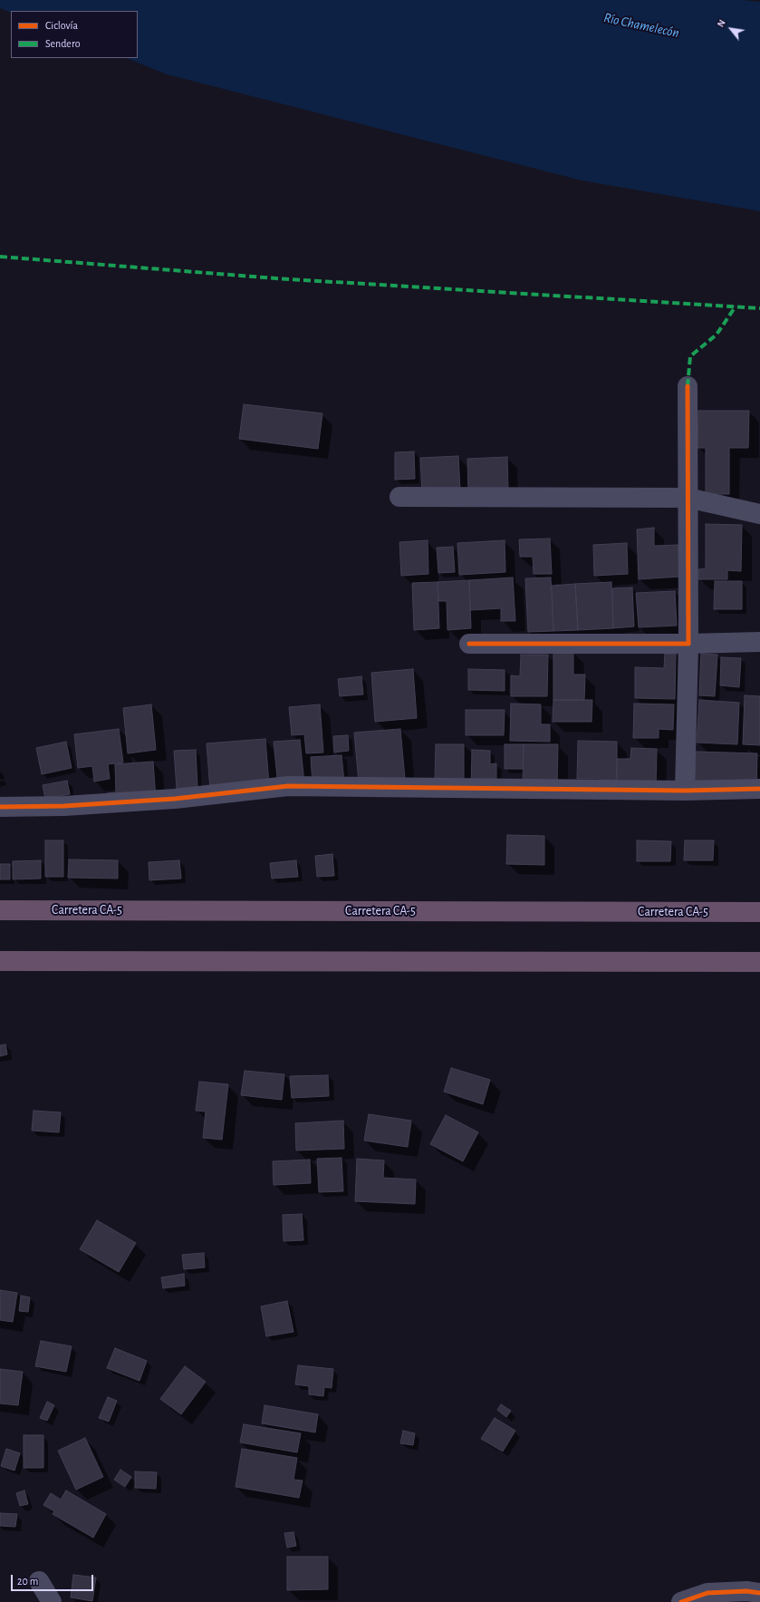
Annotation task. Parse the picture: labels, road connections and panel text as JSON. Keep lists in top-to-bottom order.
{
  "streets": {
    "highway": ["Carretera CA-5"]
  },
  "water": ["Río Chamelecón"],
  "legend": ["Ciclovía", "Sendero"],
  "scale_bar": "20 m",
  "north": "top left"
}
